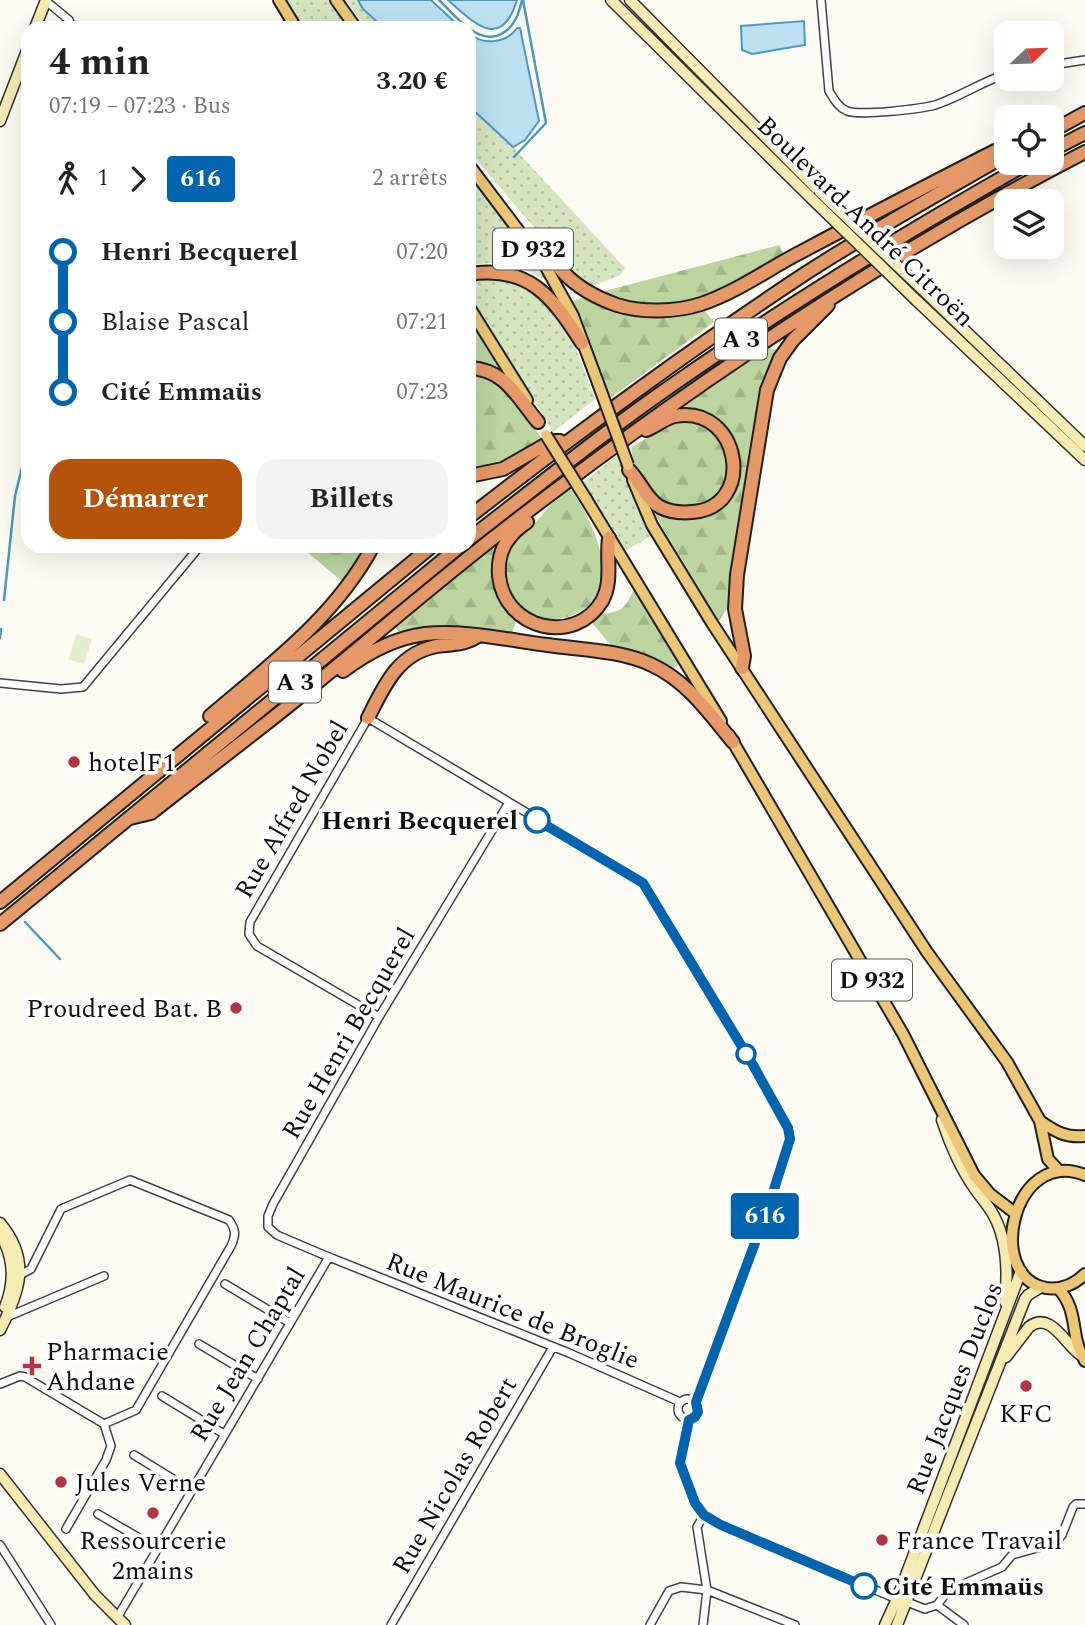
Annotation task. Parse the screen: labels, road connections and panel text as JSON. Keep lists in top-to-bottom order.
{
  "streets": {
    "highway": ["A 3"],
    "main road": ["Boulevard André Citroën", "D 932", "Rue Jacques Duclos"],
    "street": [
      "Rue Alfred Nobel",
      "Rue Henri Becquerel",
      "Rue Maurice de Broglie",
      "Rue Jean Chaptal",
      "Rue Nicolas Robert"
    ]
  },
  "crossings": [
    ["Rue Alfred Nobel", "Rue Henri Becquerel"],
    ["Rue Henri Becquerel", "Rue Maurice de Broglie"],
    ["Rue Henri Becquerel", "Rue Jean Chaptal"],
    ["Rue Maurice de Broglie", "Rue Jean Chaptal"],
    ["Rue Maurice de Broglie", "Rue Nicolas Robert"]
  ],
  "places": {
    "other": [
      "hotelF1",
      "Henri Becquerel",
      "Proudreed Bat. B",
      "KFC",
      "Jules Verne",
      "Ressourcerie 2mains",
      "France Travail",
      "Cité Emmaüs"
    ],
    "health": ["Pharmacie Ahdane"]
  },
  "lines": ["bus line 616"],
  "north": "top right",
  "page": {
    "on_map": "616",
    "heading": ["4 min", "07:19 – 07:23 · Bus", "3.20 €"],
    "legs": ["1", "616", "2 arrêts"],
    "list": [
      {
        "name": "Henri Becquerel",
        "value": "07:20"
      },
      {
        "name": "Blaise Pascal",
        "value": "07:21"
      },
      {
        "name": "Cité Emmaüs",
        "value": "07:23"
      }
    ],
    "buttons": ["Démarrer", "Billets"]
  }
}
